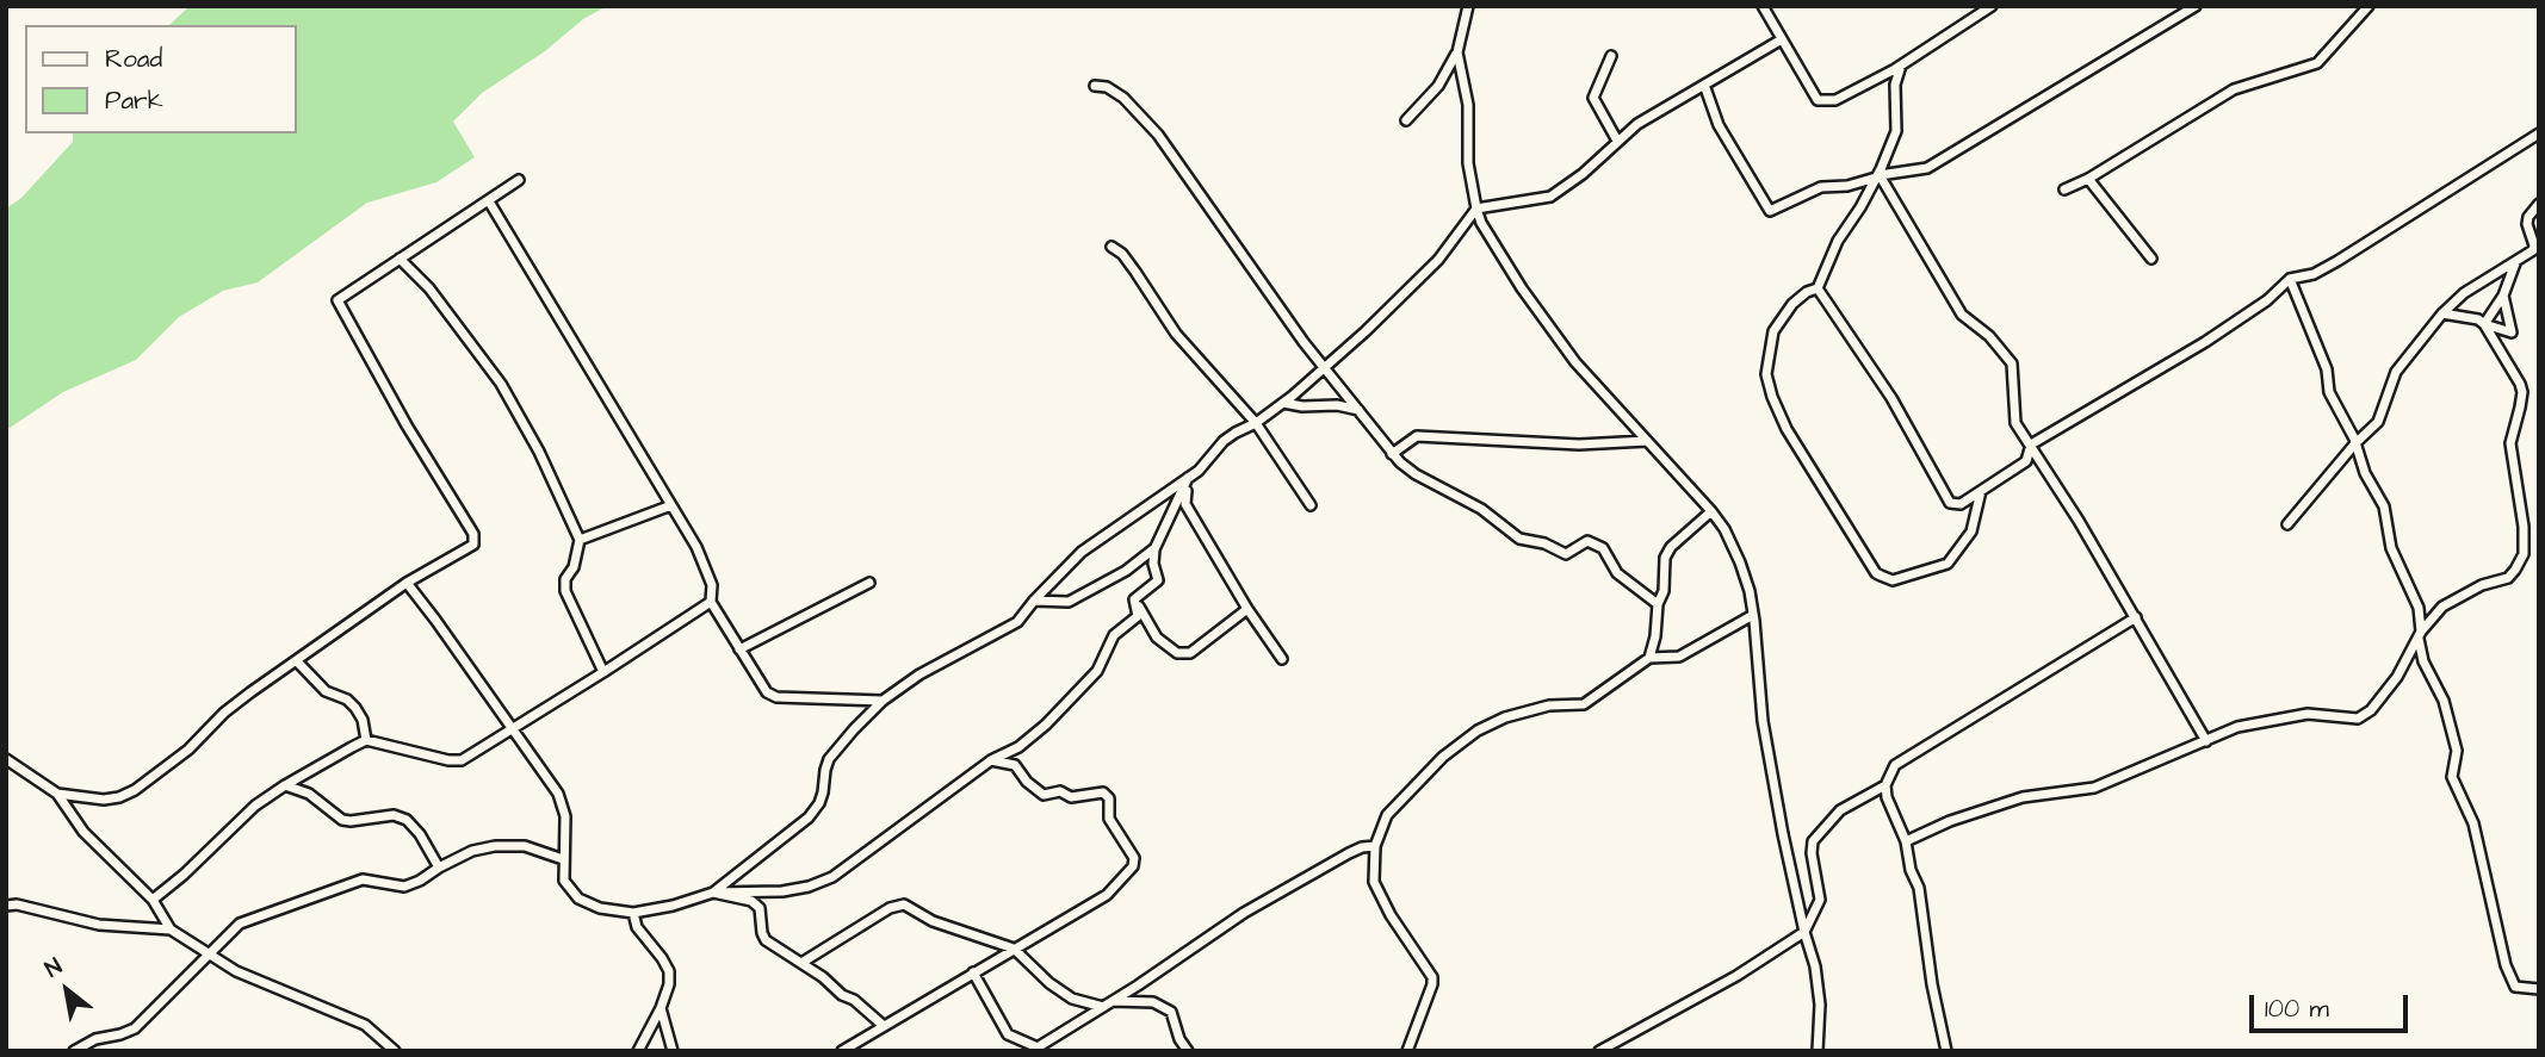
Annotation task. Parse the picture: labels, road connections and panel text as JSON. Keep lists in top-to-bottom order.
{
  "legend": ["Road", "Park"],
  "scale_bar": "100 m",
  "north": "top left"
}
